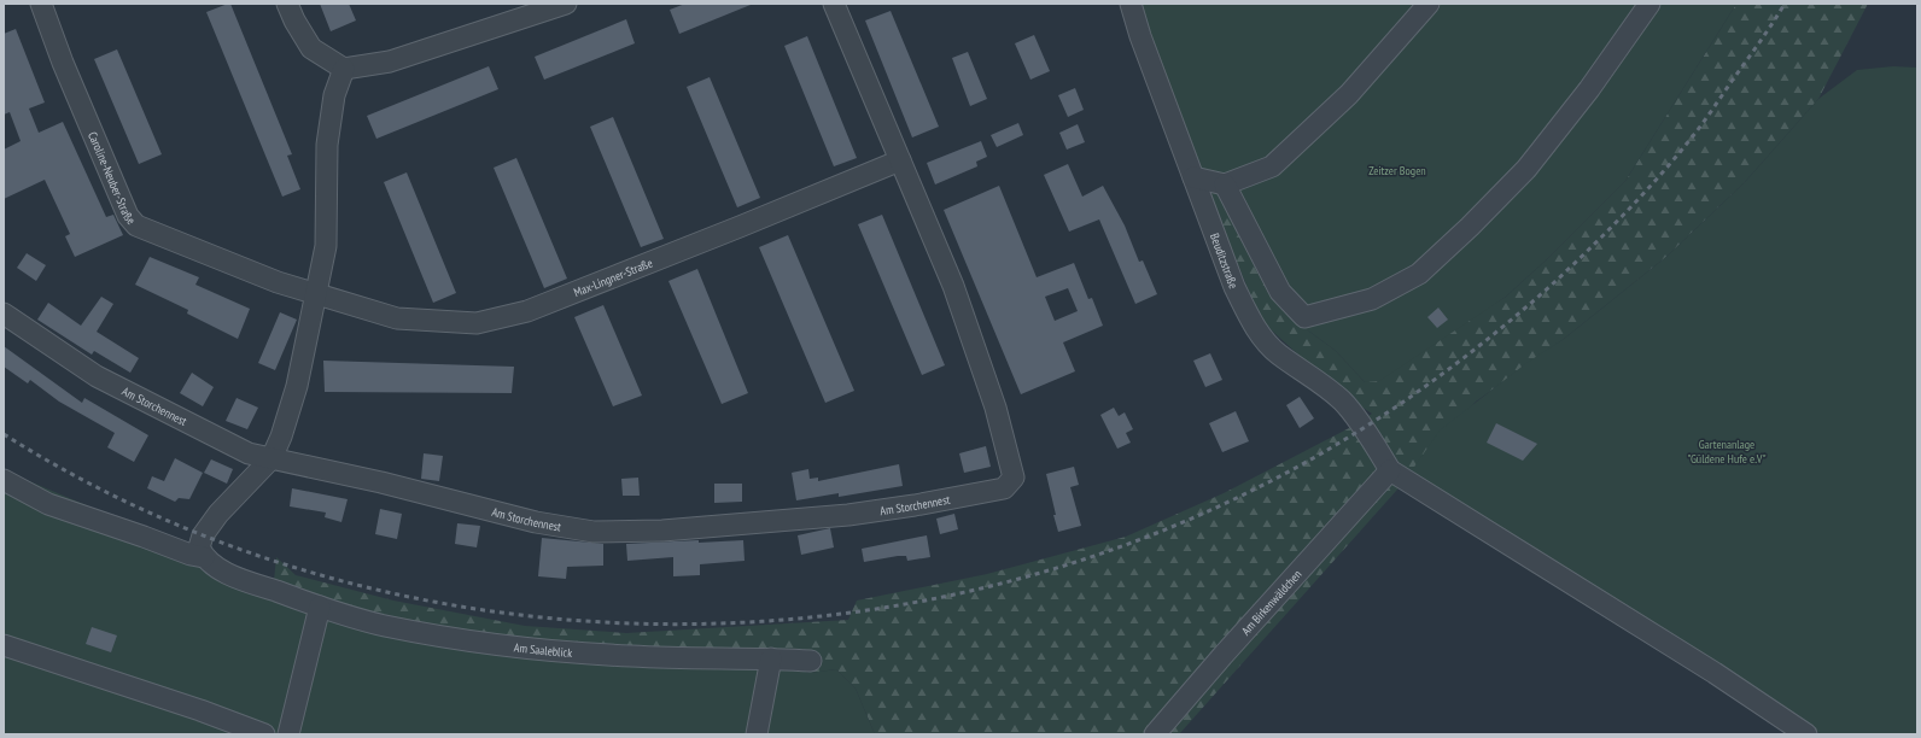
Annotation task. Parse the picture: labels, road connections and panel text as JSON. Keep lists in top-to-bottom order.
{
  "streets": {
    "street": [
      "Caroline-Neuber-Straße",
      "Beuditzstraße",
      "Max-Lingner-Straße",
      "Am Storchennest",
      "Am Birkenwäldchen",
      "Am Saaleblick"
    ]
  },
  "crossings": [
    ["Caroline-Neuber-Straße", "Max-Lingner-Straße"],
    ["Beuditzstraße", "Am Birkenwäldchen"],
    ["Max-Lingner-Straße", "Am Storchennest"]
  ],
  "parks": ["Zeitzer Bogen", "Gartenanlage \"Güldene Hufe e.V\""]
}
